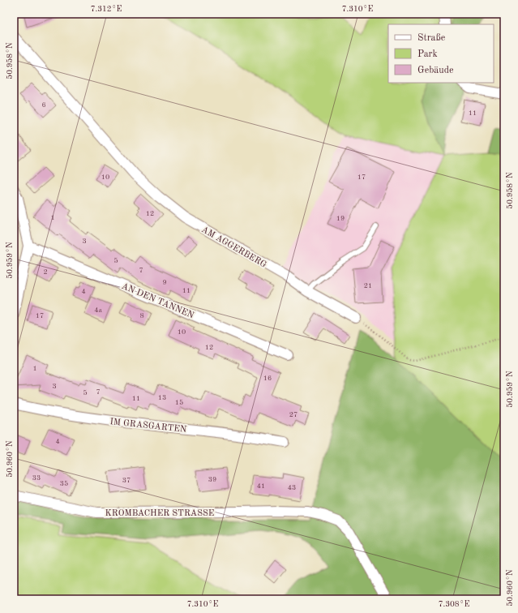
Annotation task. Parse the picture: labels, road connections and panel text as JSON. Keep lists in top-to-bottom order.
{
  "streets": {
    "street": [
      "AM AGGERBERG",
      "AN DEN TANNEN",
      "IM GRASGARTEN",
      "KROMBACHER STRASSE"
    ]
  },
  "house_numbers": [
    "6",
    "11",
    "10",
    "17",
    "12",
    "1",
    "19",
    "3",
    "5",
    "7",
    "2",
    "9",
    "21",
    "11",
    "4",
    "4a",
    "17",
    "8",
    "10",
    "12",
    "1",
    "16",
    "3",
    "7",
    "5",
    "13",
    "11",
    "15",
    "27",
    "4",
    "33",
    "39",
    "37",
    "35",
    "41",
    "43"
  ],
  "legend": ["Straße", "Park", "Gebäude"],
  "coordinates": [
    "7.312°E",
    "7.310°E",
    "50.958°N",
    "50.959°N",
    "50.960°N",
    "7.308°E"
  ]
}
